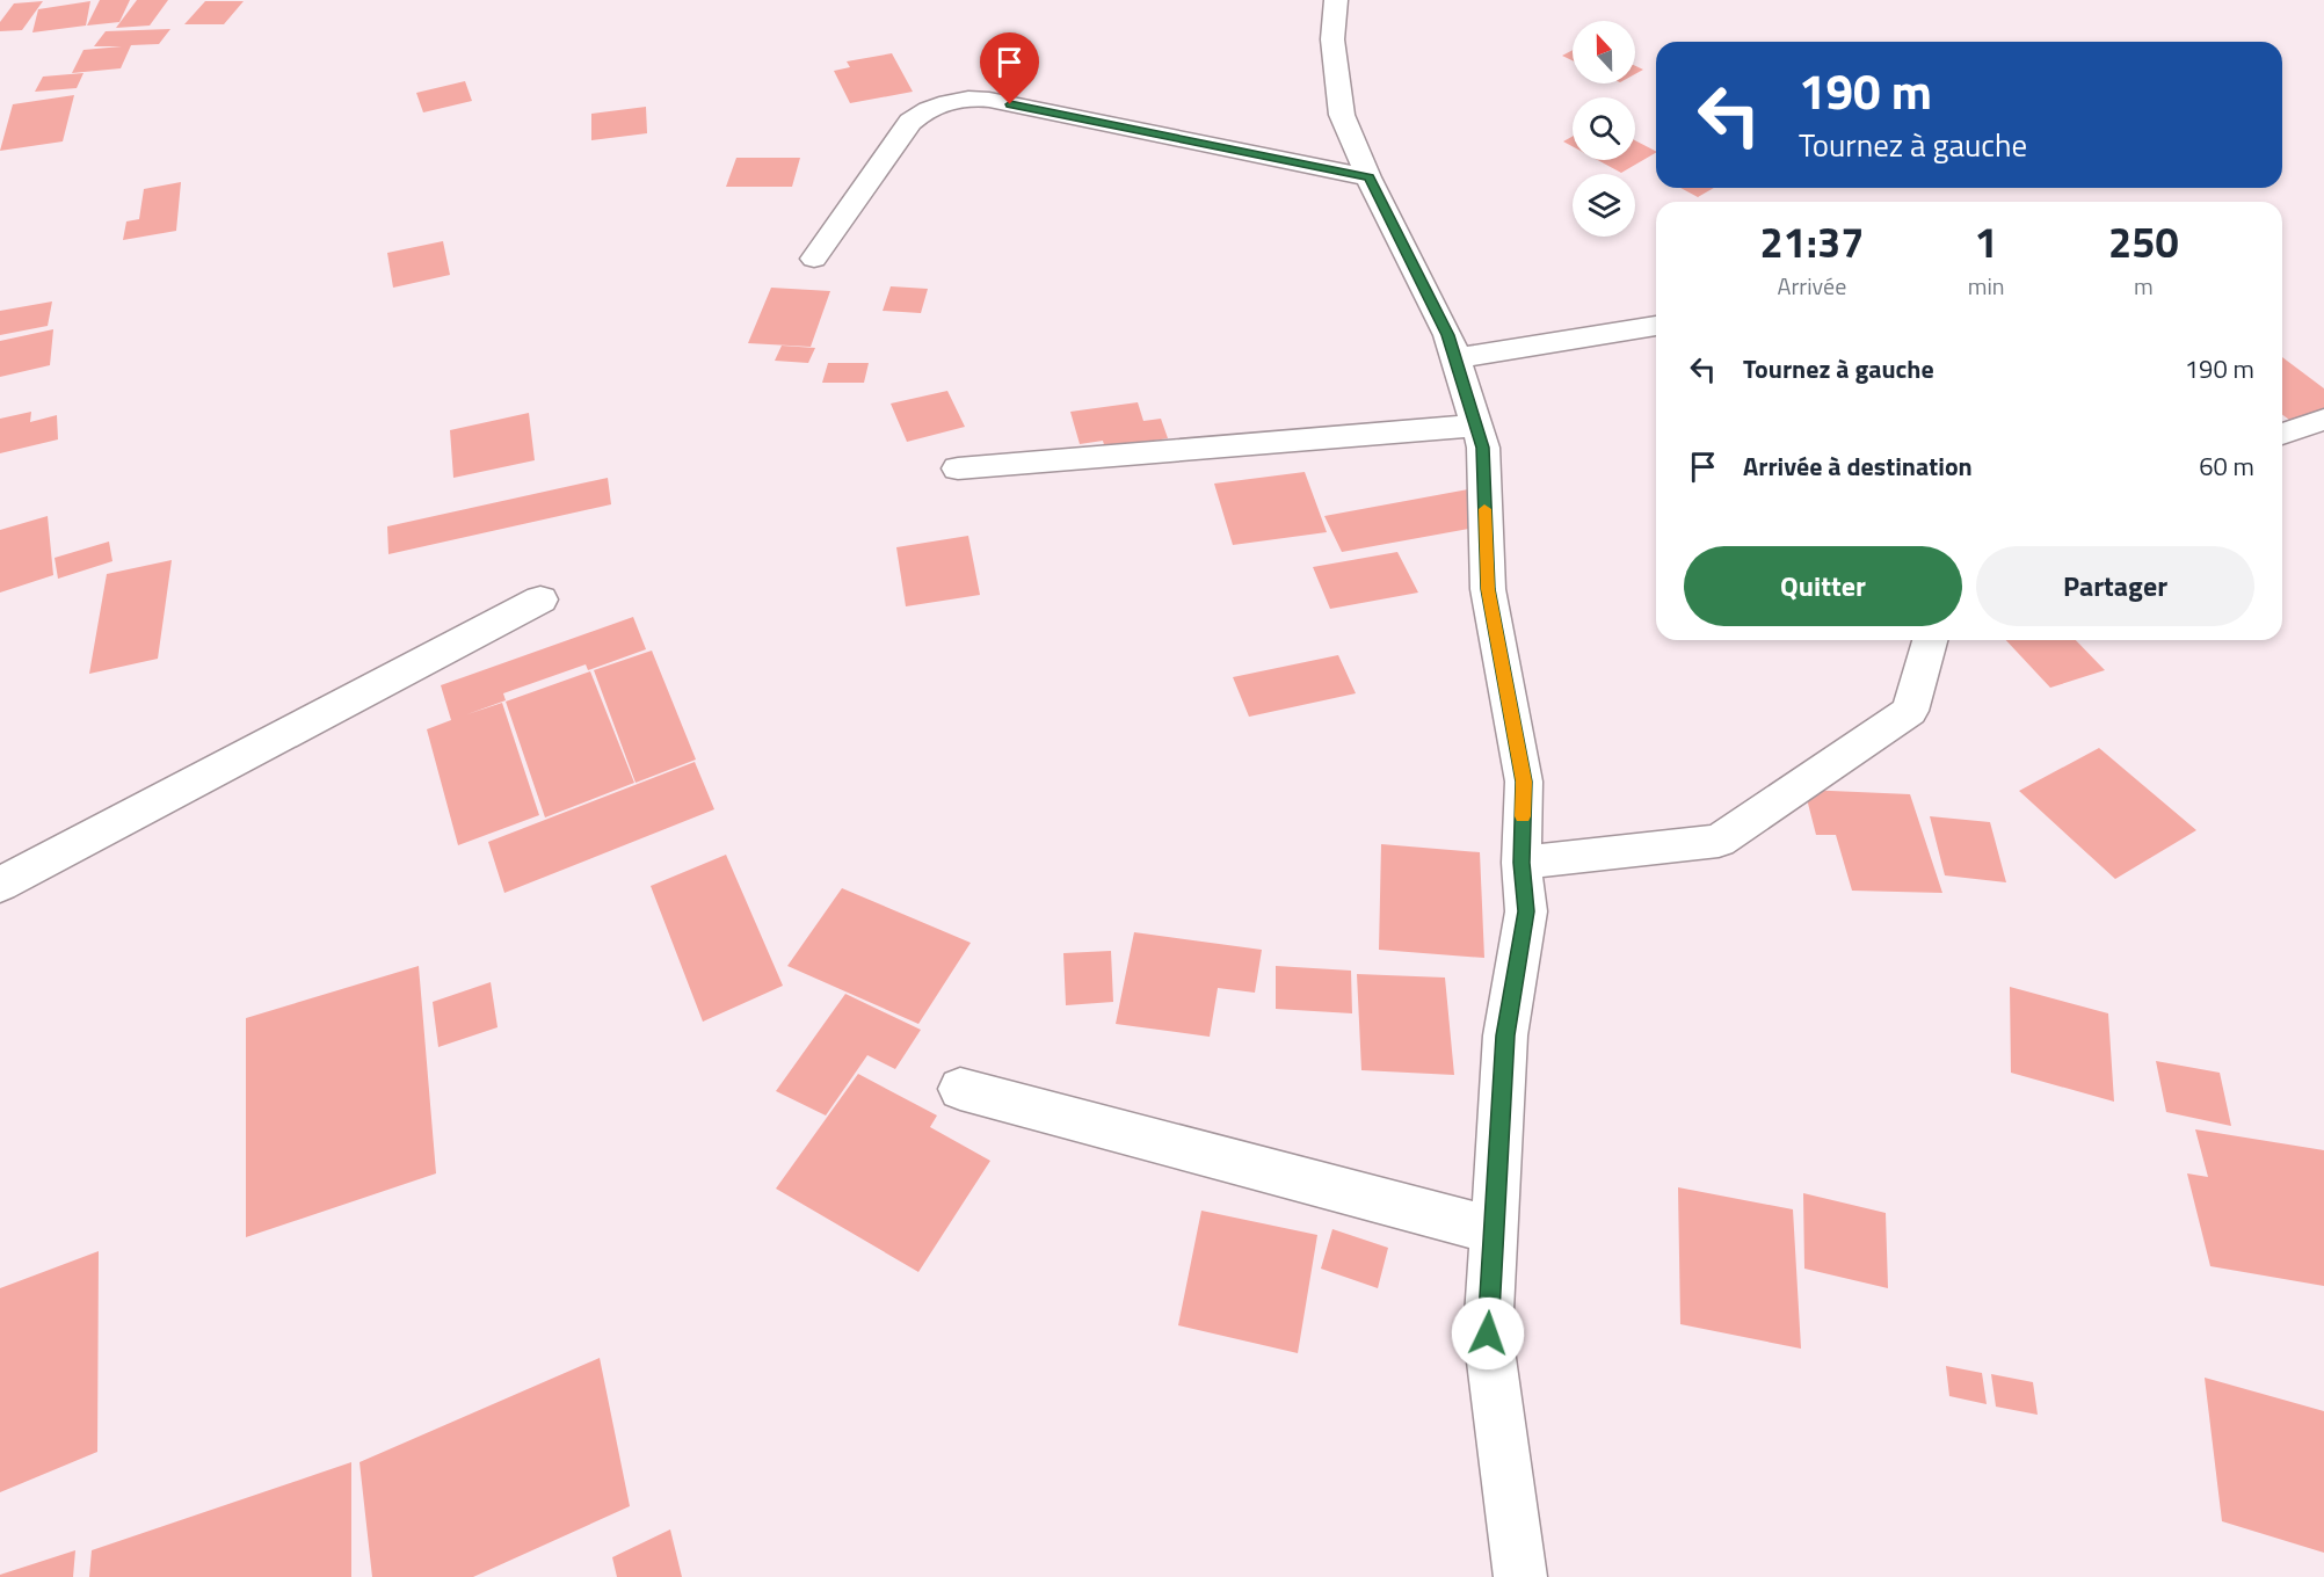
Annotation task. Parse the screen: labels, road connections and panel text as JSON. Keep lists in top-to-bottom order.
{
  "north": "top",
  "page": {
    "turn": ["190 m", "Tournez à gauche"],
    "eta": [
      "21:37",
      "Arrivée",
      "1",
      "min",
      "250",
      "m"
    ],
    "list": [
      {
        "name": "Tournez à gauche",
        "value": "190 m"
      },
      {
        "name": "Arrivée à destination",
        "value": "60 m"
      }
    ],
    "buttons": ["Quitter", "Partager"]
  }
}
